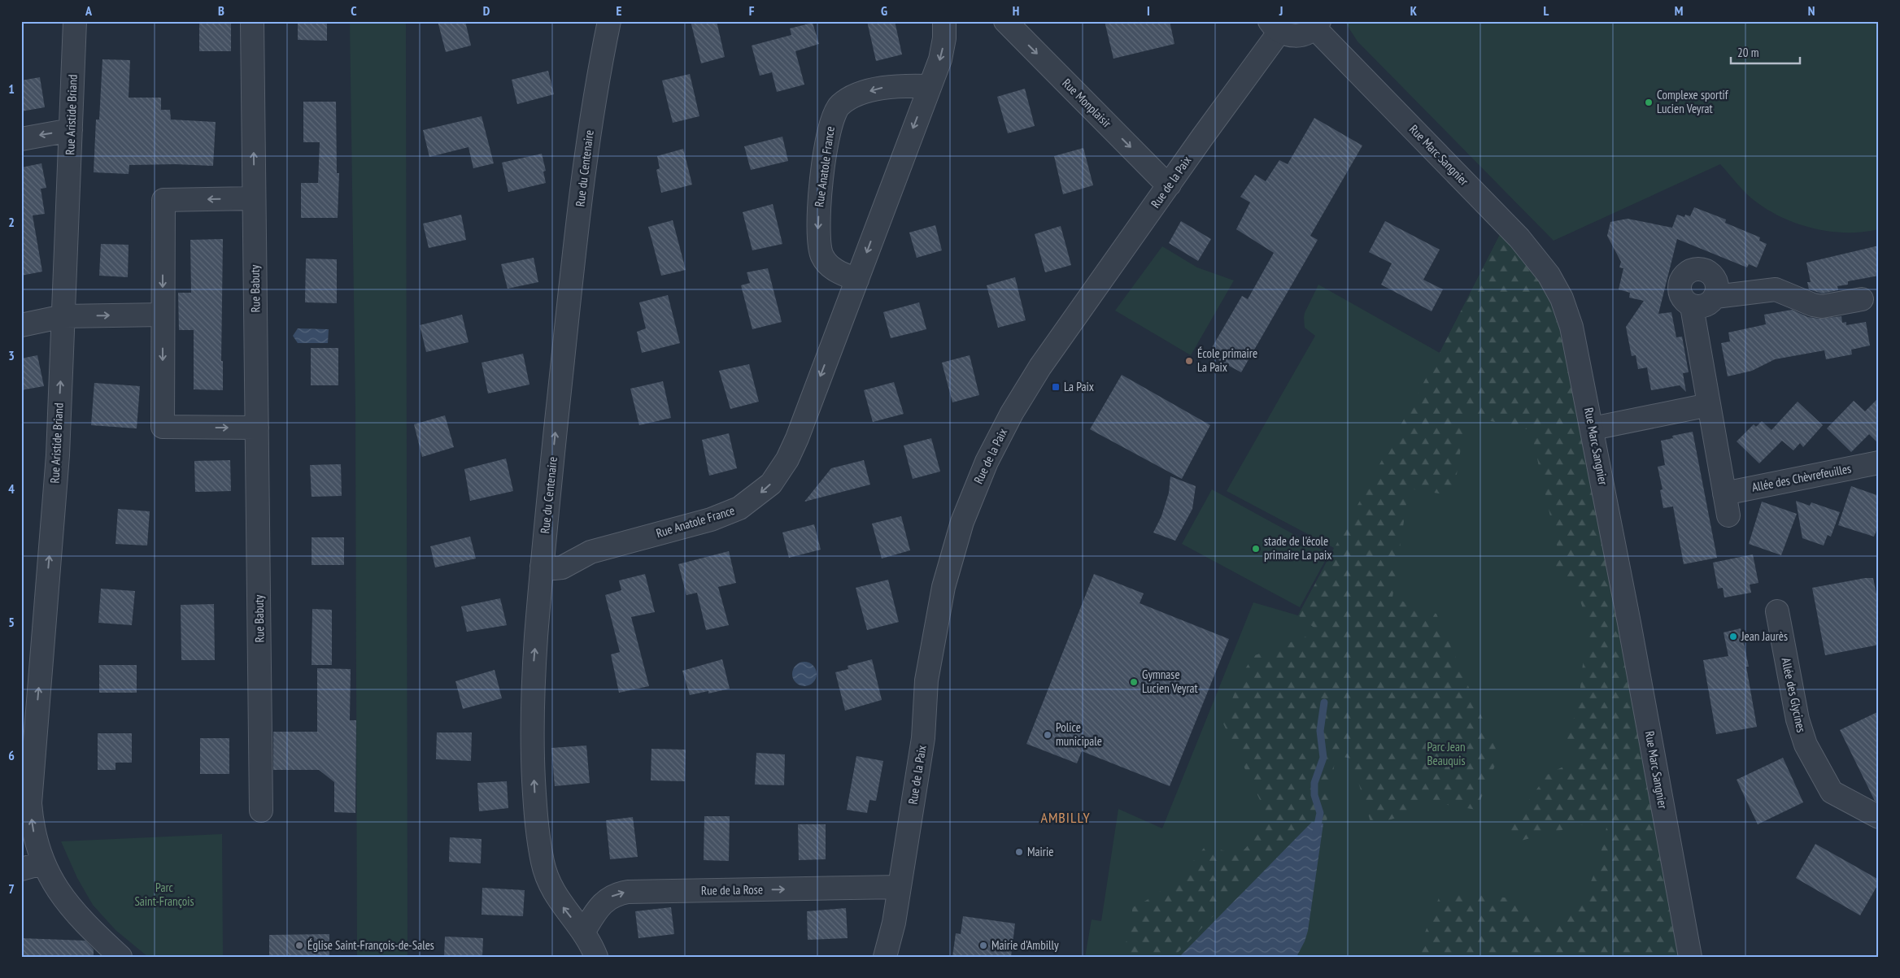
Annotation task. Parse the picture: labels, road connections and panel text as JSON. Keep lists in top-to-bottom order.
{
  "streets": {
    "street": [
      "Rue Monplaisir",
      "Rue Aristide Briand",
      "Rue Marc Sangnier",
      "Rue Anatole France",
      "Rue du Centenaire",
      "Rue de la Paix",
      "Rue Babuty",
      "Allée des Chèvrefeuilles",
      "Allée des Glycines",
      "Rue de la Rose"
    ]
  },
  "crossings": [
    ["Rue Monplaisir", "Rue de la Paix"],
    ["Rue Anatole France", "Rue du Centenaire"],
    ["Rue du Centenaire", "Rue de la Rose"],
    ["Rue de la Paix", "Rue de la Rose"]
  ],
  "one_way": [
    "Rue Monplaisir",
    "Rue Aristide Briand",
    "Rue Anatole France",
    "Rue du Centenaire",
    "Rue de la Rose"
  ],
  "districts": ["AMBILLY"],
  "parks": ["Parc Jean Beauquis", "Parc Saint-François"],
  "places": {
    "other": [
      "Complexe sportif Lucien Veyrat",
      "École primaire La Paix",
      "stade de l'école primaire La paix",
      "Jean Jaurès",
      "Gymnase Lucien Veyrat",
      "Police municipale",
      "Mairie",
      "Église Saint-François-de-Sales",
      "Mairie d'Ambilly"
    ],
    "transit": ["La Paix"]
  },
  "scale_bar": "20 m",
  "grid": {
    "columns": [
      "A",
      "B",
      "C",
      "D",
      "E",
      "F",
      "G",
      "H",
      "I",
      "J",
      "K",
      "L",
      "M",
      "N"
    ],
    "rows": [
      "1",
      "2",
      "3",
      "4",
      "5",
      "6",
      "7"
    ]
  }
}
